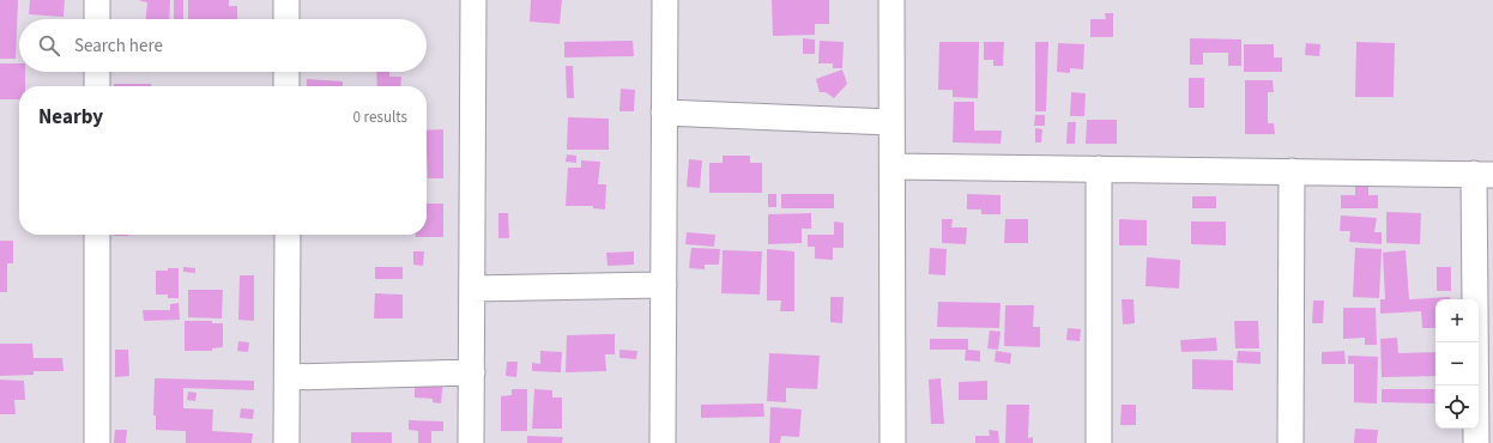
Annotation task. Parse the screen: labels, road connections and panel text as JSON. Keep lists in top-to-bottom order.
{
  "page": {
    "search": "Search here",
    "heading": ["Nearby", "0 results"],
    "map_buttons": ["+", "−"]
  }
}
